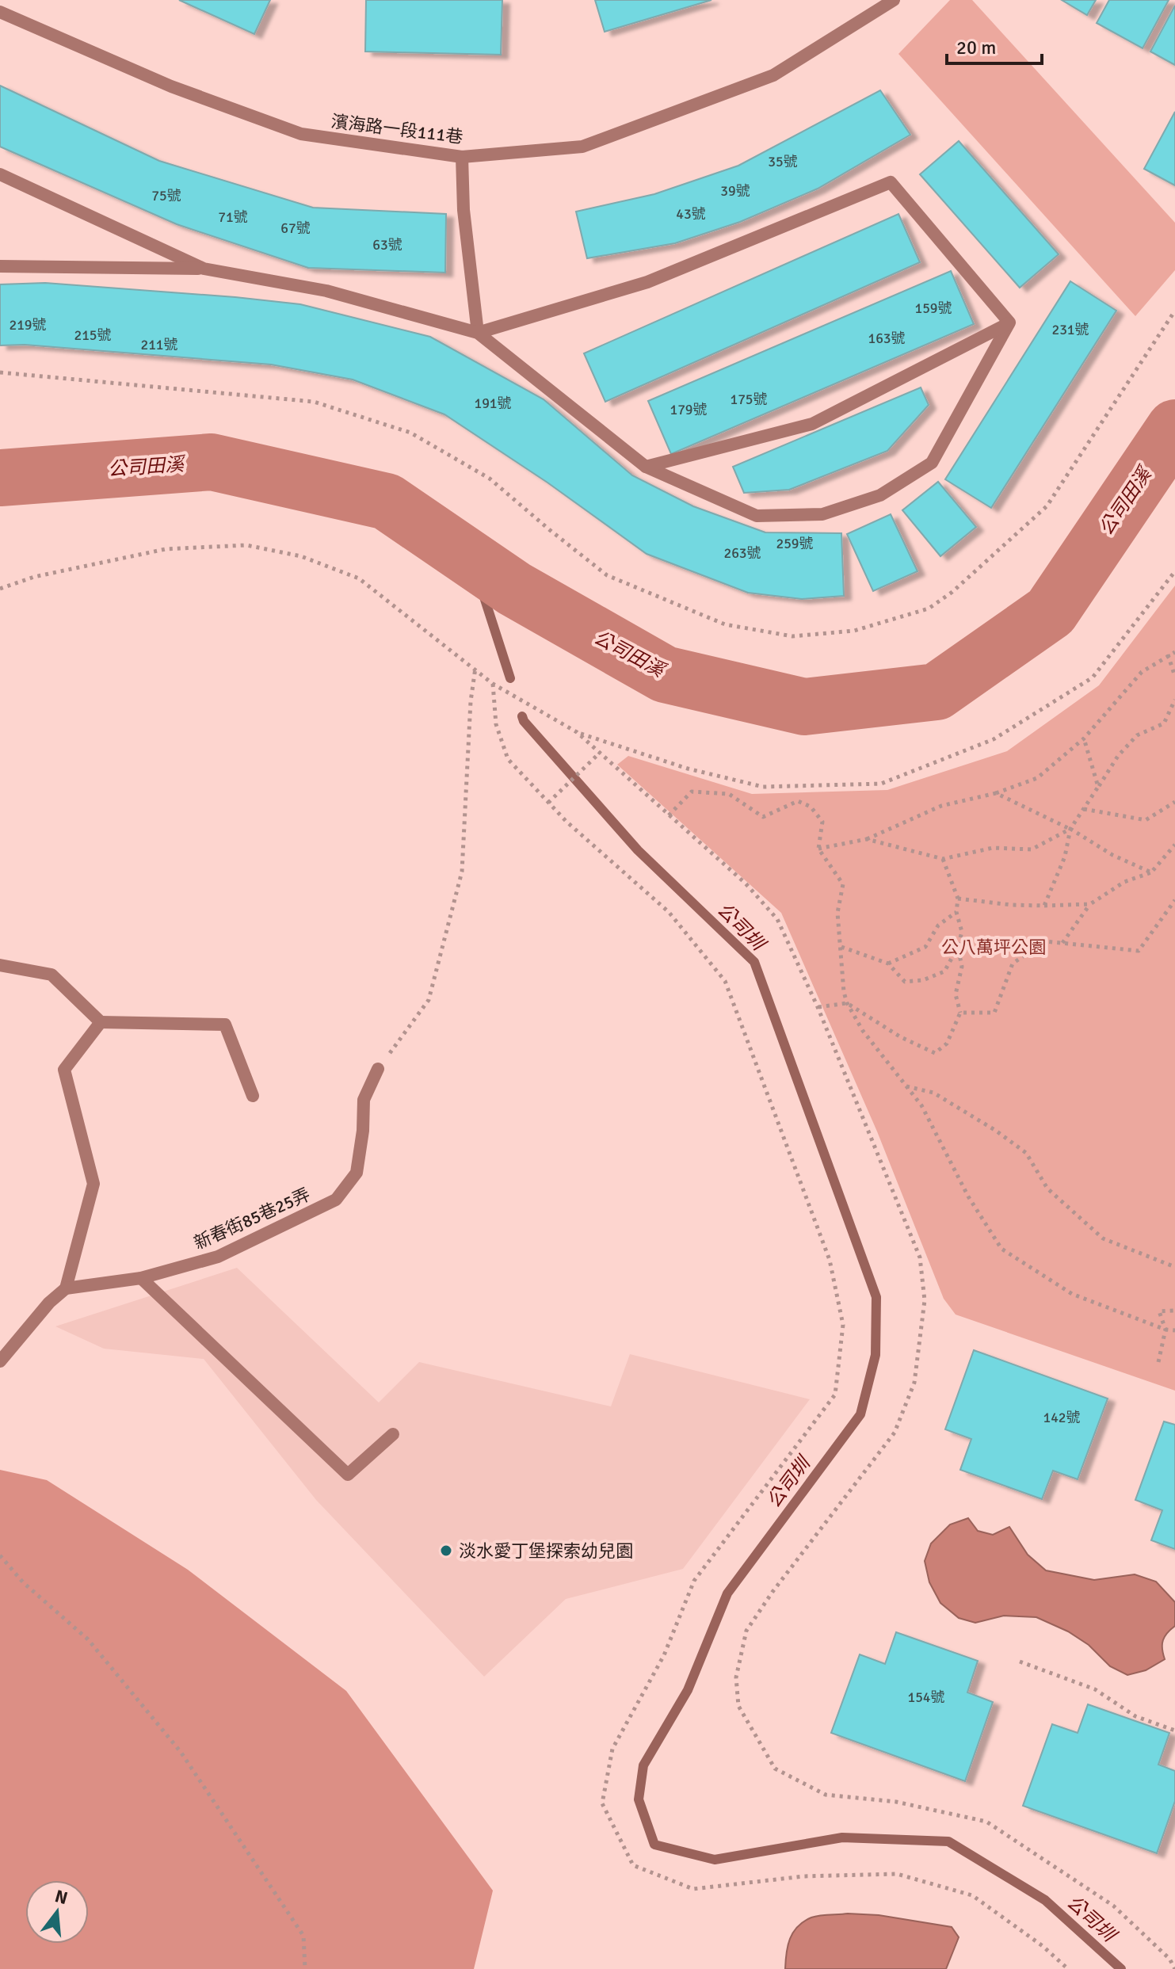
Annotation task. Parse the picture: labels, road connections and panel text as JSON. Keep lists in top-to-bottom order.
{
  "streets": {
    "street": ["濱海路一段111巷", "新春街85巷25弄"]
  },
  "water": ["公司田溪", "公司圳"],
  "parks": ["公八萬坪公園"],
  "places": ["淡水愛丁堡探索幼兒園"],
  "house_numbers": [
    "35號",
    "39號",
    "75號",
    "43號",
    "71號",
    "67號",
    "63號",
    "159號",
    "219號",
    "231號",
    "215號",
    "163號",
    "211號",
    "175號",
    "191號",
    "179號",
    "259號",
    "263號",
    "142號",
    "154號"
  ],
  "scale_bar": "20 m",
  "north": "top"
}
